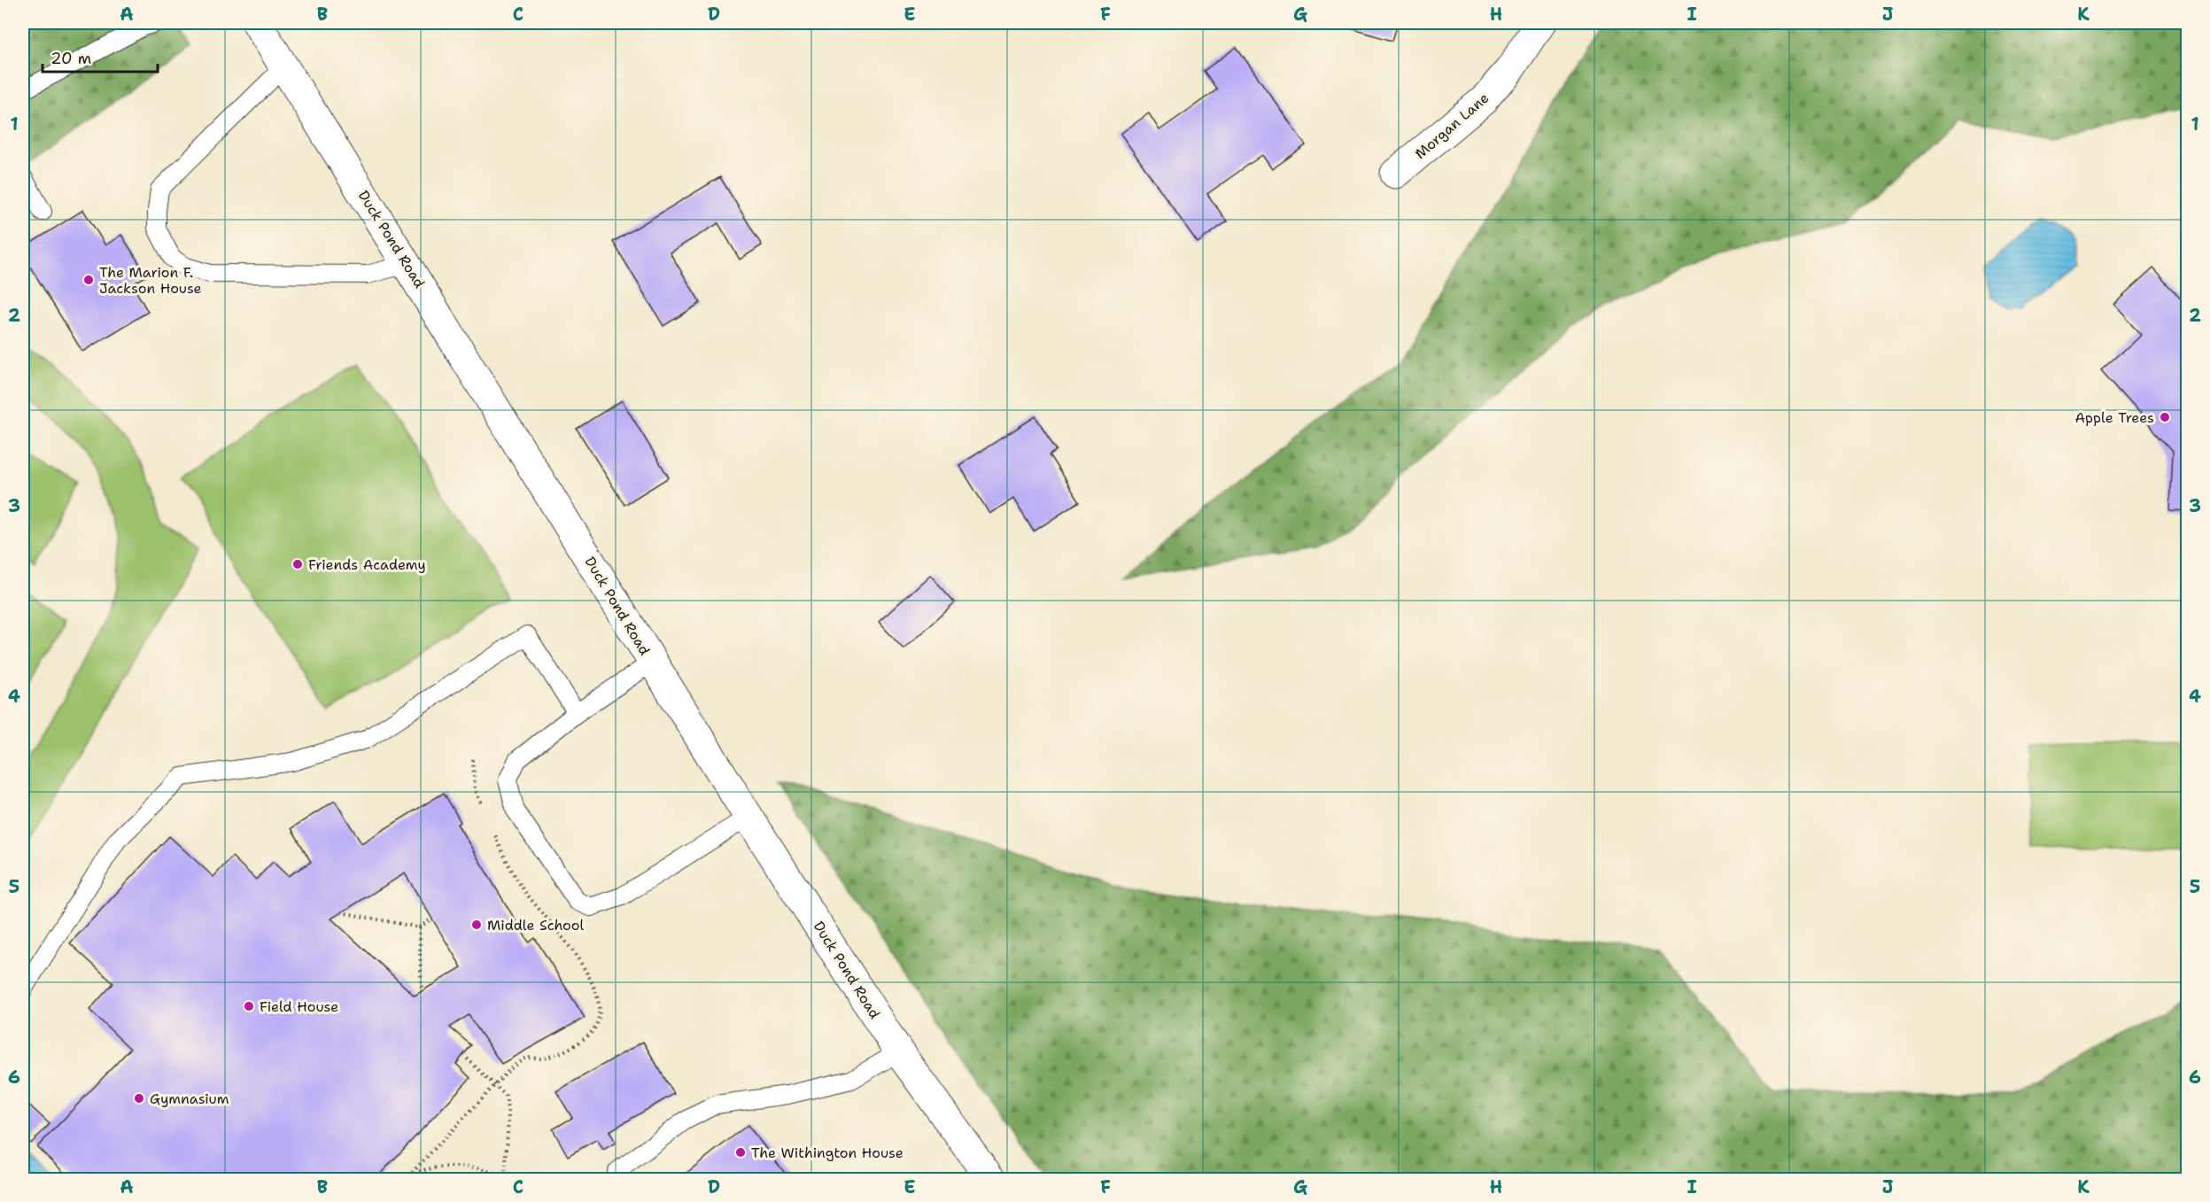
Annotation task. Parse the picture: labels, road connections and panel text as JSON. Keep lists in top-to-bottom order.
{
  "streets": {
    "street": ["Morgan Lane", "Duck Pond Road"]
  },
  "places": [
    "The Marion F. Jackson House",
    "Apple Trees",
    "Friends Academy",
    "Middle School",
    "Field House",
    "Gymnasium",
    "The Withington House"
  ],
  "scale_bar": "20 m",
  "grid": {
    "columns": [
      "A",
      "B",
      "C",
      "D",
      "E",
      "F",
      "G",
      "H",
      "I",
      "J",
      "K"
    ],
    "rows": [
      "1",
      "2",
      "3",
      "4",
      "5",
      "6"
    ]
  }
}
